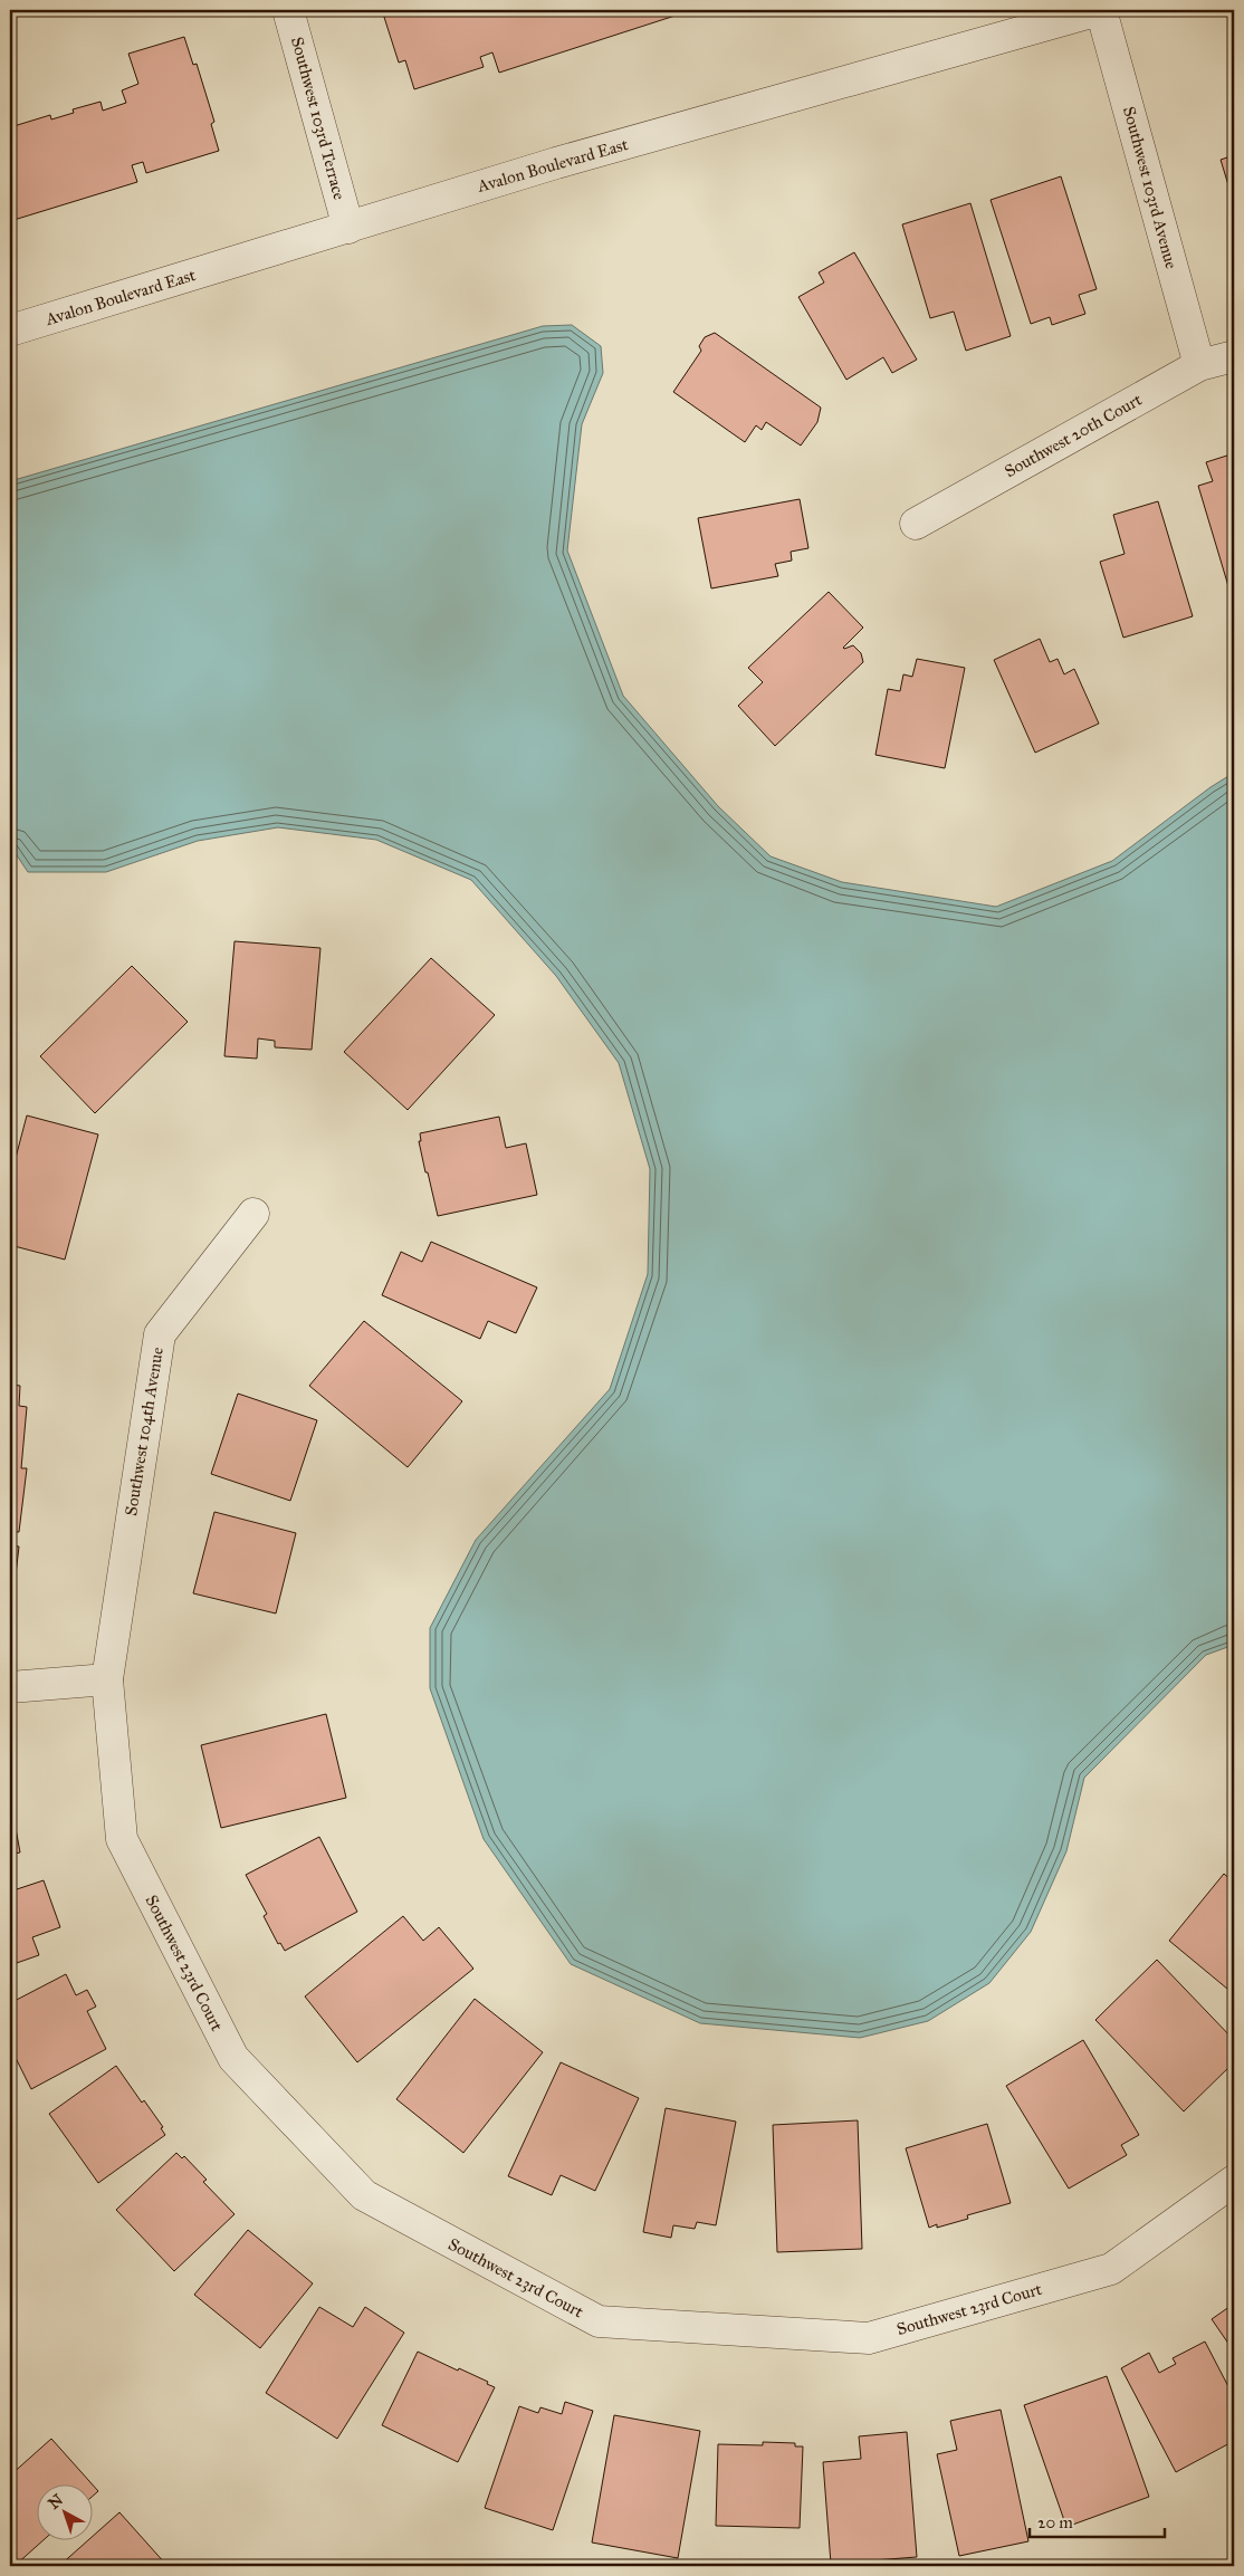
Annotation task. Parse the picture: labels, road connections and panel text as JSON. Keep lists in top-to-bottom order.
{
  "streets": {
    "street": [
      "Southwest 103rd Terrace",
      "Avalon Boulevard East",
      "Southwest 103rd Avenue",
      "Southwest 20th Court",
      "Southwest 104th Avenue",
      "Southwest 23rd Court"
    ]
  },
  "crossings": [
    ["Southwest 103rd Terrace", "Avalon Boulevard East"],
    ["Avalon Boulevard East", "Southwest 103rd Avenue"],
    ["Southwest 103rd Avenue", "Southwest 20th Court"],
    ["Southwest 104th Avenue", "Southwest 23rd Court"]
  ],
  "scale_bar": "20 m",
  "north": "top left"
}
